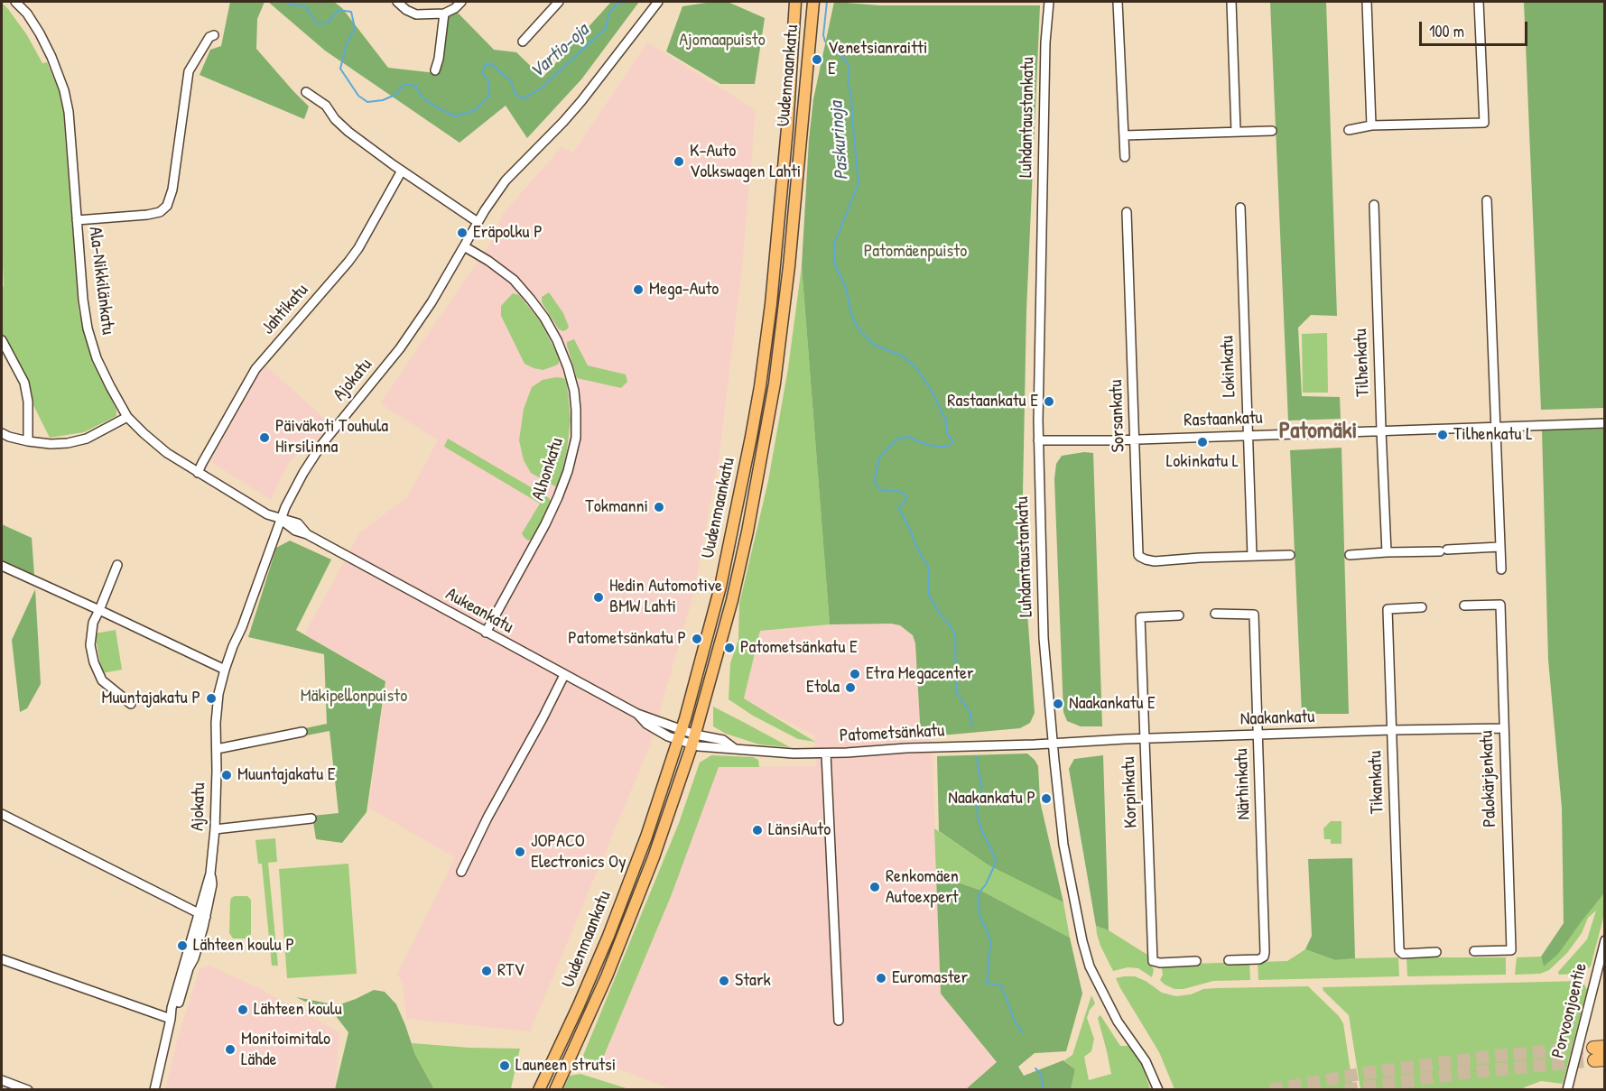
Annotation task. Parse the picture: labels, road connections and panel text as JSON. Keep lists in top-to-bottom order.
{
  "streets": {
    "main road": ["Uudenmaankatu"],
    "street": [
      "Luhdantaustankatu",
      "Ala-Nikkilänkatu",
      "Jahtikatu",
      "Tilhenkatu",
      "Lokinkatu",
      "Ajokatu",
      "Sorsankatu",
      "Rastaankatu",
      "Alhonkatu",
      "Aukeankatu",
      "Naakankatu",
      "Patometsänkatu",
      "Palokärjenkatu",
      "Tikankatu",
      "Närhinkatu",
      "Korpinkatu",
      "Porvoonjoentie"
    ]
  },
  "crossings": [
    ["Uudenmaankatu", "Aukeankatu"],
    ["Uudenmaankatu", "Patometsänkatu"],
    ["Luhdantaustankatu", "Rastaankatu"],
    ["Luhdantaustankatu", "Naakankatu"],
    ["Luhdantaustankatu", "Patometsänkatu"],
    ["Ala-Nikkilänkatu", "Jahtikatu"],
    ["Ala-Nikkilänkatu", "Ajokatu"],
    ["Ala-Nikkilänkatu", "Aukeankatu"],
    ["Tilhenkatu", "Rastaankatu"],
    ["Lokinkatu", "Sorsankatu"],
    ["Lokinkatu", "Rastaankatu"],
    ["Ajokatu", "Alhonkatu"],
    ["Ajokatu", "Aukeankatu"],
    ["Sorsankatu", "Rastaankatu"],
    ["Alhonkatu", "Aukeankatu"],
    ["Aukeankatu", "Patometsänkatu"],
    ["Naakankatu", "Patometsänkatu"],
    ["Naakankatu", "Palokärjenkatu"],
    ["Naakankatu", "Tikankatu"],
    ["Naakankatu", "Närhinkatu"],
    ["Naakankatu", "Korpinkatu"]
  ],
  "districts": ["Patomäki"],
  "water": ["Vartio-oja", "Paskurinoja"],
  "parks": ["Ajomaapuisto", "Patomäenpuisto", "Mäkipellonpuisto"],
  "places": [
    "Venetsianraitti E",
    "K-Auto Volkswagen Lahti",
    "Eräpolku P",
    "Mega-Auto",
    "Rastaankatu E",
    "Tilhenkatu L",
    "Päiväkoti Touhula Hirsilinna",
    "Lokinkatu L",
    "Tokmanni",
    "Hedin Automotive BMW Lahti",
    "Patometsänkatu P",
    "Patometsänkatu E",
    "Etra Megacenter",
    "Etola",
    "Muuntajakatu P",
    "Naakankatu E",
    "Muuntajakatu E",
    "Naakankatu P",
    "LänsiAuto",
    "JOPACO Electronics Oy",
    "Renkomäen Autoexpert",
    "Lähteen koulu P",
    "RTV",
    "Euromaster",
    "Stark",
    "Lähteen koulu",
    "Monitoimitalo Lähde",
    "Launeen strutsi"
  ],
  "scale_bar": "100 m"
}
